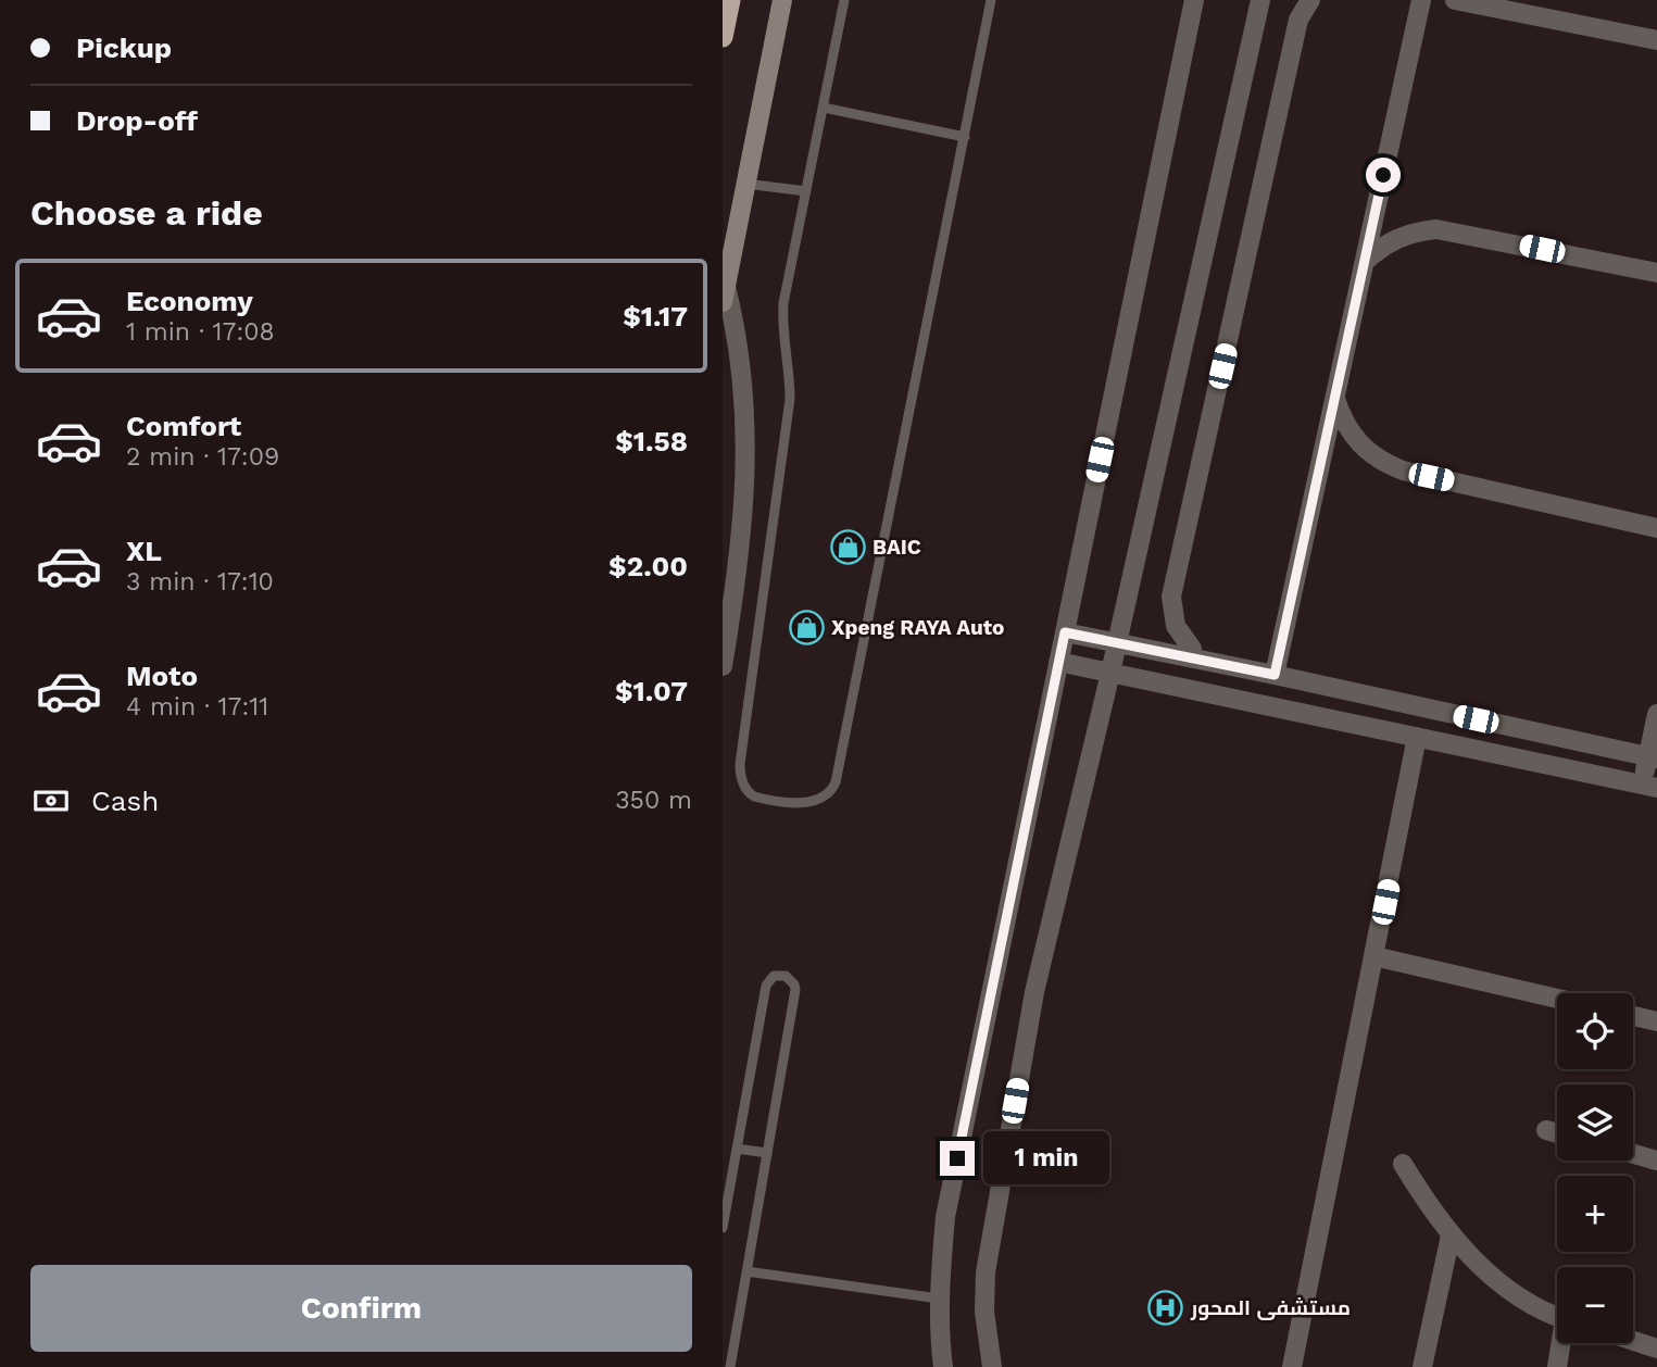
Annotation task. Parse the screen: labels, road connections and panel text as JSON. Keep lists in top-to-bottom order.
{
  "places": {
    "shop": ["BAIC", "Xpeng RAYA Auto"],
    "hospital": ["مستشفى المحور"]
  },
  "page": {
    "banner": ["Pickup", "Drop-off"],
    "heading": "Choose a ride",
    "list": [
      {
        "name": "Economy",
        "note": "1 min · 17:08",
        "value": "$1.17"
      },
      {
        "name": "Comfort",
        "note": "2 min · 17:09",
        "value": "$1.58"
      },
      {
        "name": "XL",
        "note": "3 min · 17:10",
        "value": "$2.00"
      },
      {
        "name": "Moto",
        "note": "4 min · 17:11",
        "value": "$1.07"
      }
    ],
    "pay": ["Cash", "350 m"],
    "map_buttons": ["+", "−"],
    "bubble": "1 min",
    "buttons": "Confirm"
  }
}
